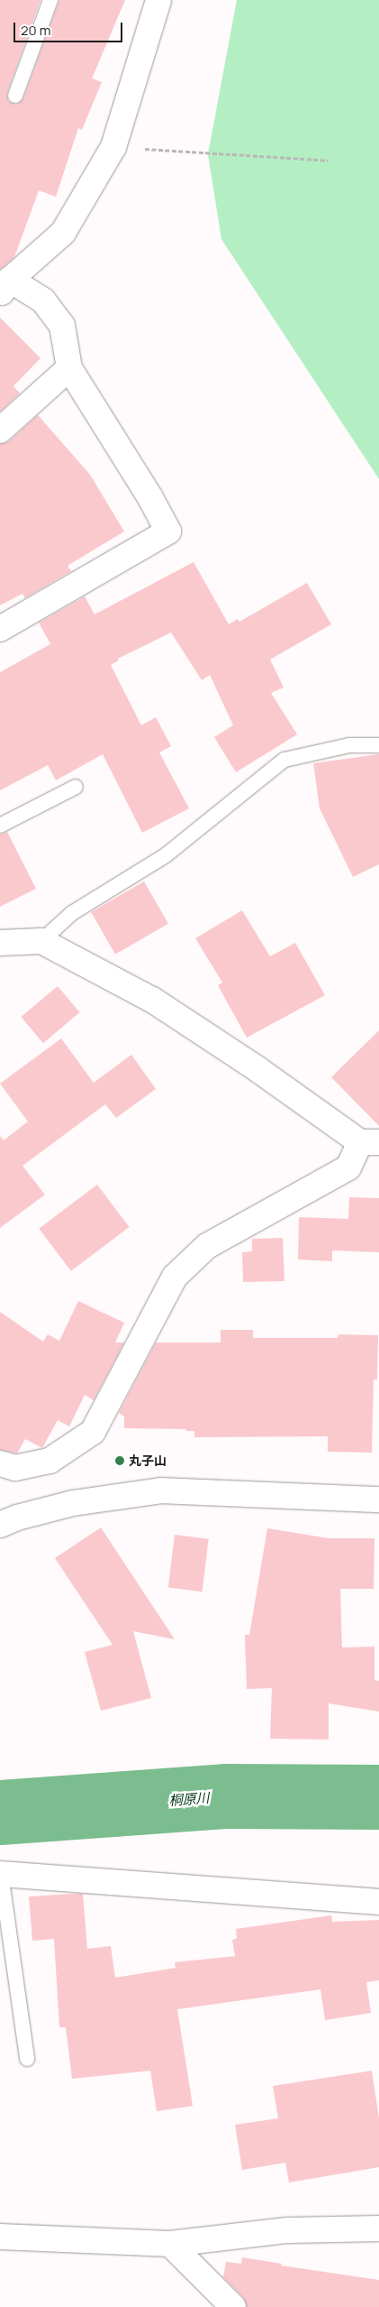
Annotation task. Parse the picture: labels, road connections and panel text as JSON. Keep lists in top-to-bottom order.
{
  "water": ["桐原川"],
  "places": ["丸子山"],
  "scale_bar": "20 m"
}
